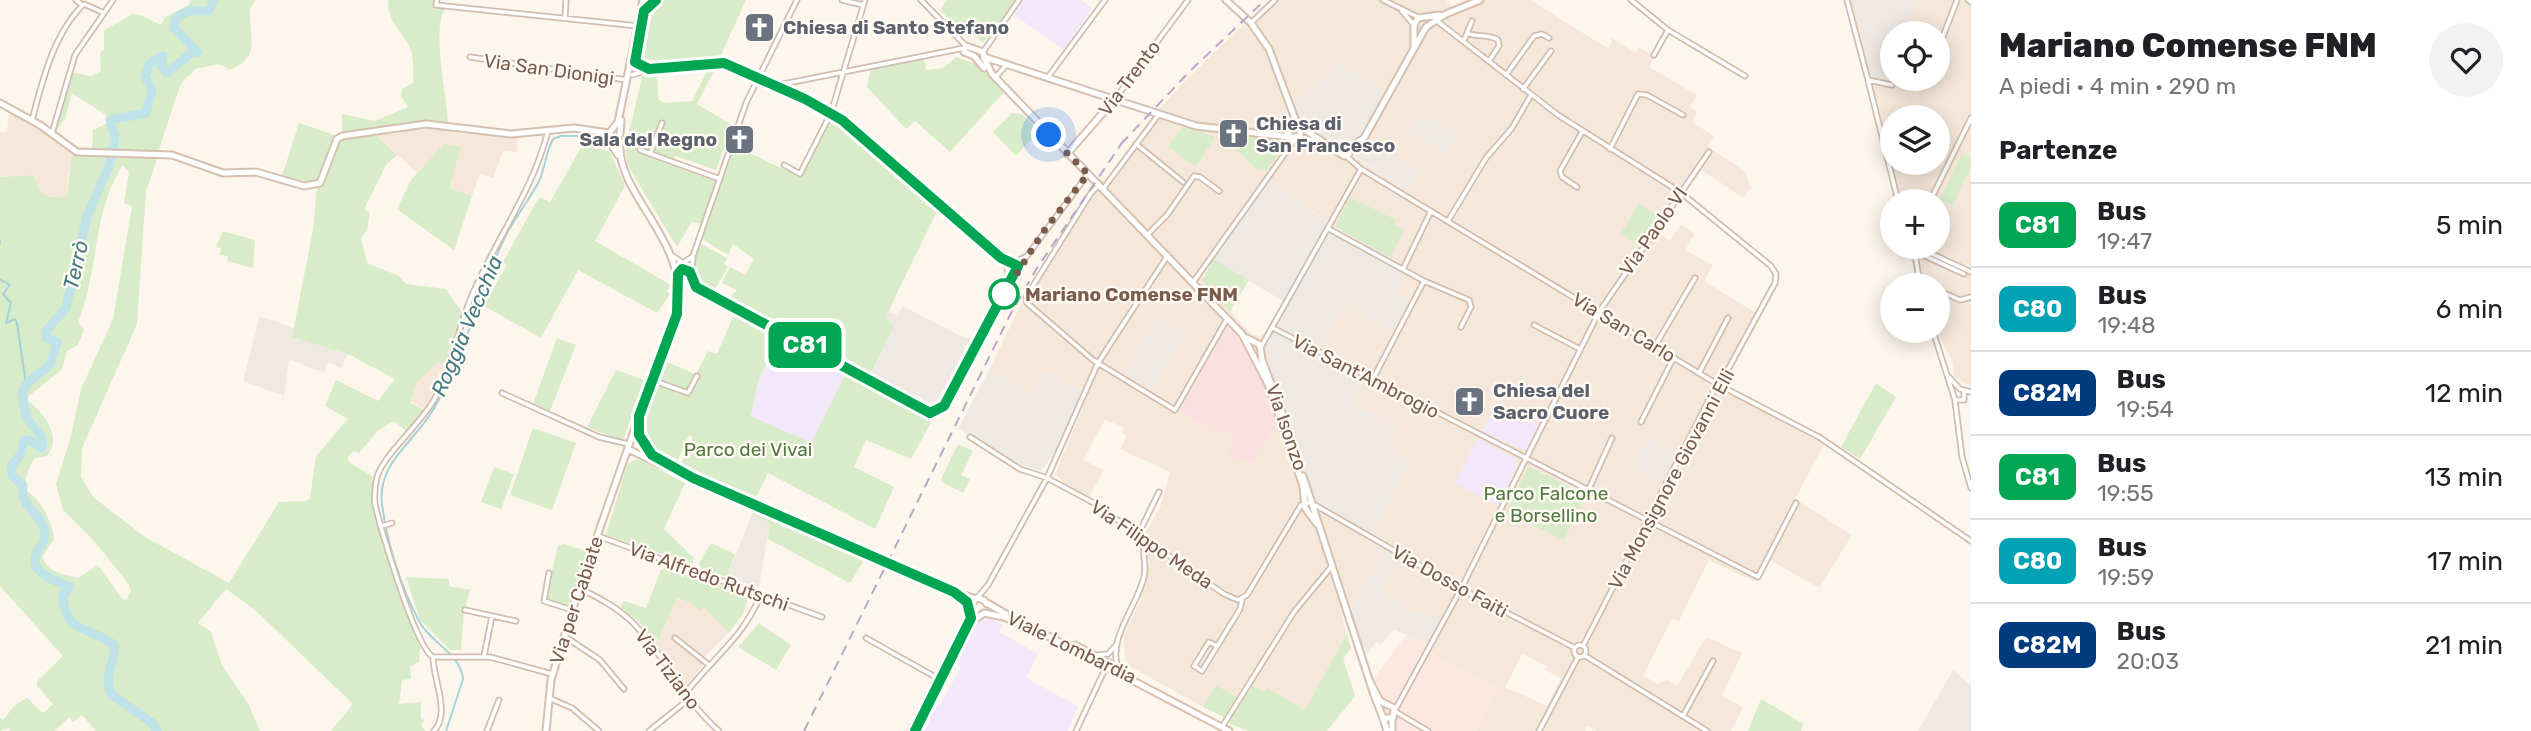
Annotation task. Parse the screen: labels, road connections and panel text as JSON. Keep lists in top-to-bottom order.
{
  "streets": {
    "street": [
      "Via San Dionigi",
      "Via Trento",
      "Via Paolo VI",
      "Via San Carlo",
      "Via Sant'Ambrogio",
      "Via Isonzo",
      "Via Monsignore Giovanni Elli",
      "Via Filippo Meda",
      "Via Alfredo Rutschi",
      "Via Dosso Faiti",
      "Via per Cabiate",
      "Viale Lombardia",
      "Via Tiziano"
    ]
  },
  "crossings": [
    ["Via Trento", "Via Isonzo"],
    ["Via Paolo VI", "Via San Carlo"],
    ["Via Paolo VI", "Via Sant'Ambrogio"],
    ["Via Paolo VI", "Via Isonzo"],
    ["Via Paolo VI", "Via Monsignore Giovanni Elli"],
    ["Via Paolo VI", "Via Dosso Faiti"],
    ["Via San Carlo", "Via Monsignore Giovanni Elli"],
    ["Via Sant'Ambrogio", "Via Monsignore Giovanni Elli"],
    ["Via Isonzo", "Via Dosso Faiti"],
    ["Via Alfredo Rutschi", "Via per Cabiate"],
    ["Via per Cabiate", "Via Tiziano"]
  ],
  "water": ["Terrò", "Roggia Vecchia"],
  "parks": ["Parco dei Vivai", "Parco Falcone e Borsellino"],
  "places": {
    "church": [
      "Chiesa di Santo Stefano",
      "Chiesa di San Francesco",
      "Sala del Regno",
      "Chiesa del Sacro Cuore"
    ],
    "other": ["Mariano Comense FNM"]
  },
  "lines": ["bus line C81"],
  "page": {
    "on_map": "C81",
    "heading": [
      ["Mariano Comense FNM", "A piedi · 4 min · 290 m"],
      "Partenze"
    ],
    "map_buttons": ["+", "−"],
    "list": [
      {
        "mark": "C81",
        "name": "Bus",
        "note": "19:47",
        "value": "5 min"
      },
      {
        "mark": "C80",
        "name": "Bus",
        "note": "19:48",
        "value": "6 min"
      },
      {
        "mark": "C82M",
        "name": "Bus",
        "note": "19:54",
        "value": "12 min"
      },
      {
        "mark": "C81",
        "name": "Bus",
        "note": "19:55",
        "value": "13 min"
      },
      {
        "mark": "C80",
        "name": "Bus",
        "note": "19:59",
        "value": "17 min"
      },
      {
        "mark": "C82M",
        "name": "Bus",
        "note": "20:03",
        "value": "21 min"
      }
    ]
  }
}
